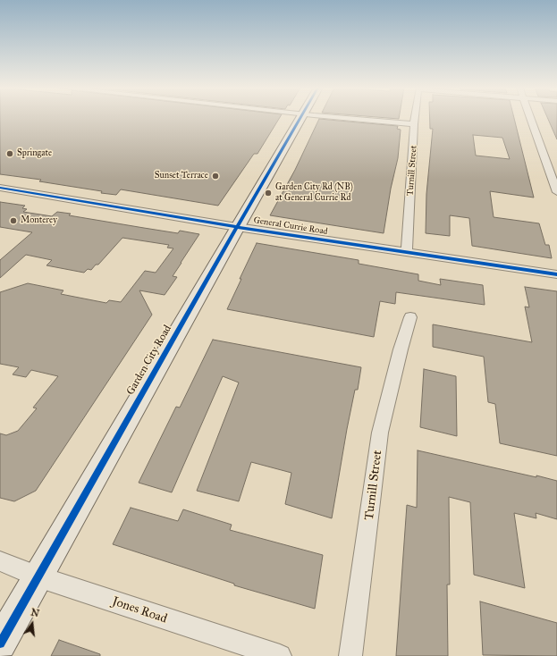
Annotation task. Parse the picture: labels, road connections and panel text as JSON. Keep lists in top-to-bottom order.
{
  "streets": {
    "street": [
      "Turnill Street",
      "General Currie Road",
      "Garden City Road",
      "Jones Road"
    ]
  },
  "crossings": [
    ["Turnill Street", "General Currie Road"],
    ["General Currie Road", "Garden City Road"],
    ["Garden City Road", "Jones Road"]
  ],
  "places": [
    "Springate",
    "Sunset Terrace",
    "Garden City Rd (NB) at General Currie Rd",
    "Monterey"
  ],
  "north": "top"
}
